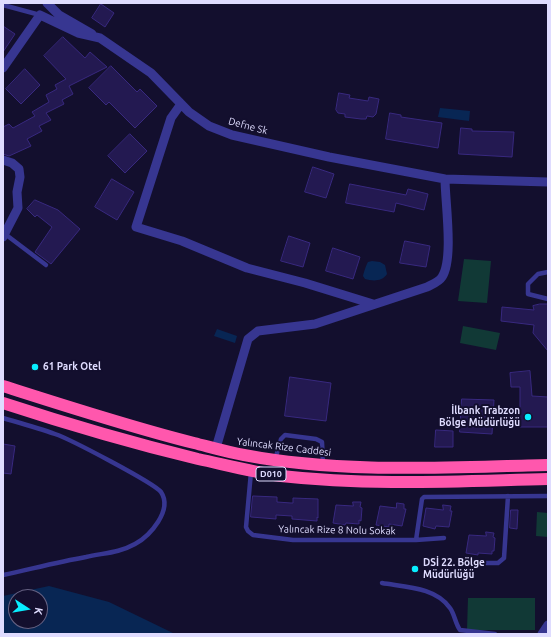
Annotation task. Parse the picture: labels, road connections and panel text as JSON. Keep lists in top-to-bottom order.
{
  "streets": {
    "highway": ["Yalıncak Rize Caddesi", "D010"],
    "street": ["Defne Sk"],
    "lane": ["Yalıncak Rize 8 Nolu Sokak"]
  },
  "crossings": [
    ["D010", "Yalıncak Rize 8 Nolu Sokak"]
  ],
  "places": ["61 Park Otel", "İlbank Trabzon Bölge Müdürlüğü", "DSİ 22. Bölge Müdürlüğü"],
  "north": "right"
}
